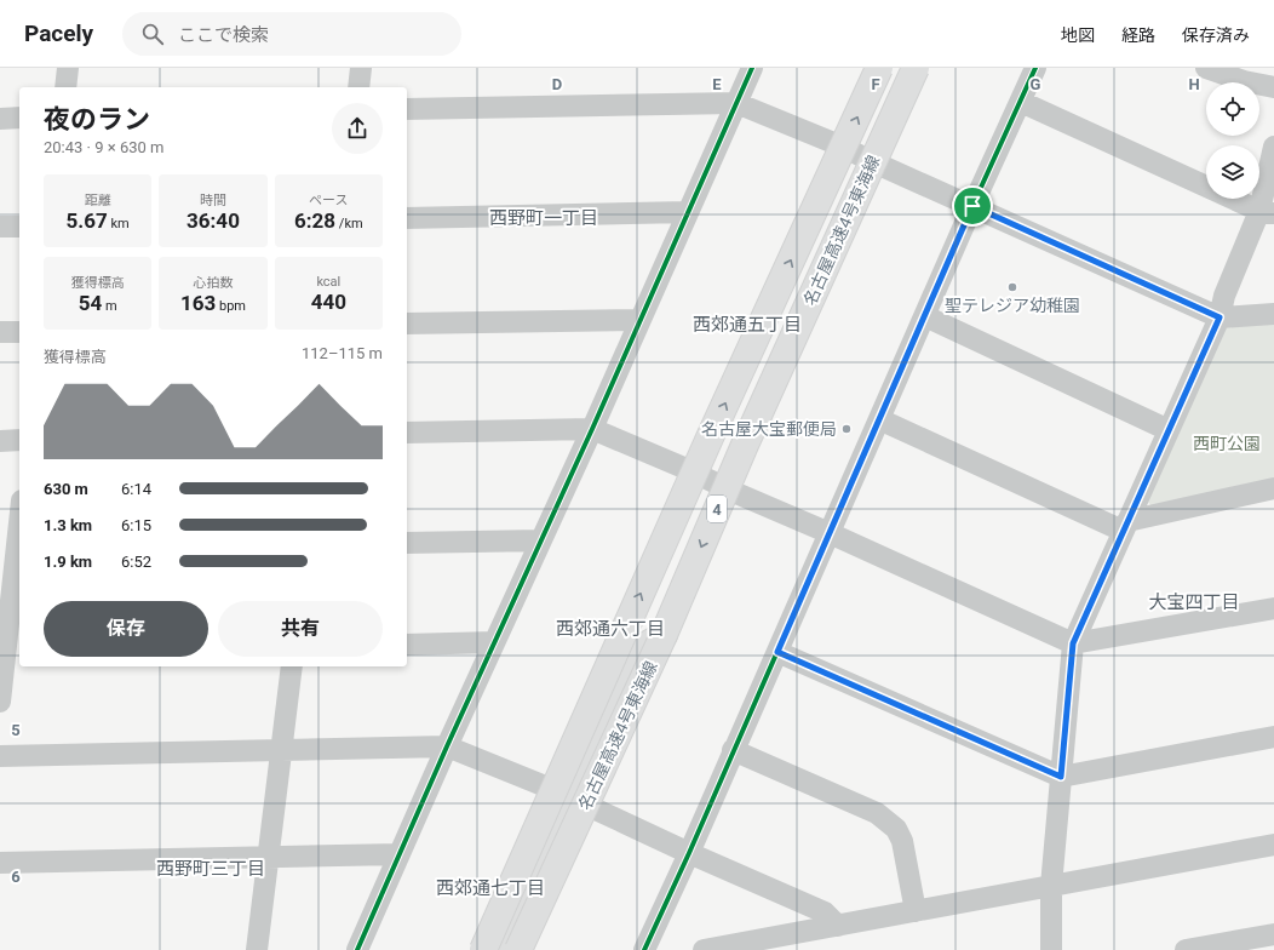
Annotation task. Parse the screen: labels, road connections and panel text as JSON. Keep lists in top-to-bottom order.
{
  "streets": {
    "highway": ["名古屋高速4号東海線", "4"]
  },
  "districts": [
    "西野町一丁目",
    "西郊通五丁目",
    "大宝四丁目",
    "西郊通六丁目",
    "西野町三丁目",
    "西郊通七丁目"
  ],
  "parks": ["西町公園"],
  "places": ["聖テレジア幼稚園", "名古屋大宝郵便局"],
  "page": {
    "header": "Pacely",
    "search": "ここで検索",
    "nav": ["地図", "経路", "保存済み"],
    "heading": ["夜のラン", "20:43 · 9 × 630 m"],
    "stats": [
      ["距離", "5.67 km"],
      ["時間", "36:40"],
      ["ペース", "6:28 /km"],
      ["獲得標高", "54 m"],
      ["心拍数", "163 bpm"],
      ["kcal", "440"]
    ],
    "chart": ["獲得標高", "112–115 m"],
    "list": [
      {
        "name": "630 m",
        "note": "6:14"
      },
      {
        "name": "1.3 km",
        "note": "6:15"
      },
      {
        "name": "1.9 km",
        "note": "6:52"
      }
    ],
    "buttons": ["保存", "共有"]
  },
  "grid": {
    "columns": [
      "D",
      "E",
      "F",
      "G",
      "H"
    ],
    "rows": ["5", "6"]
  }
}
